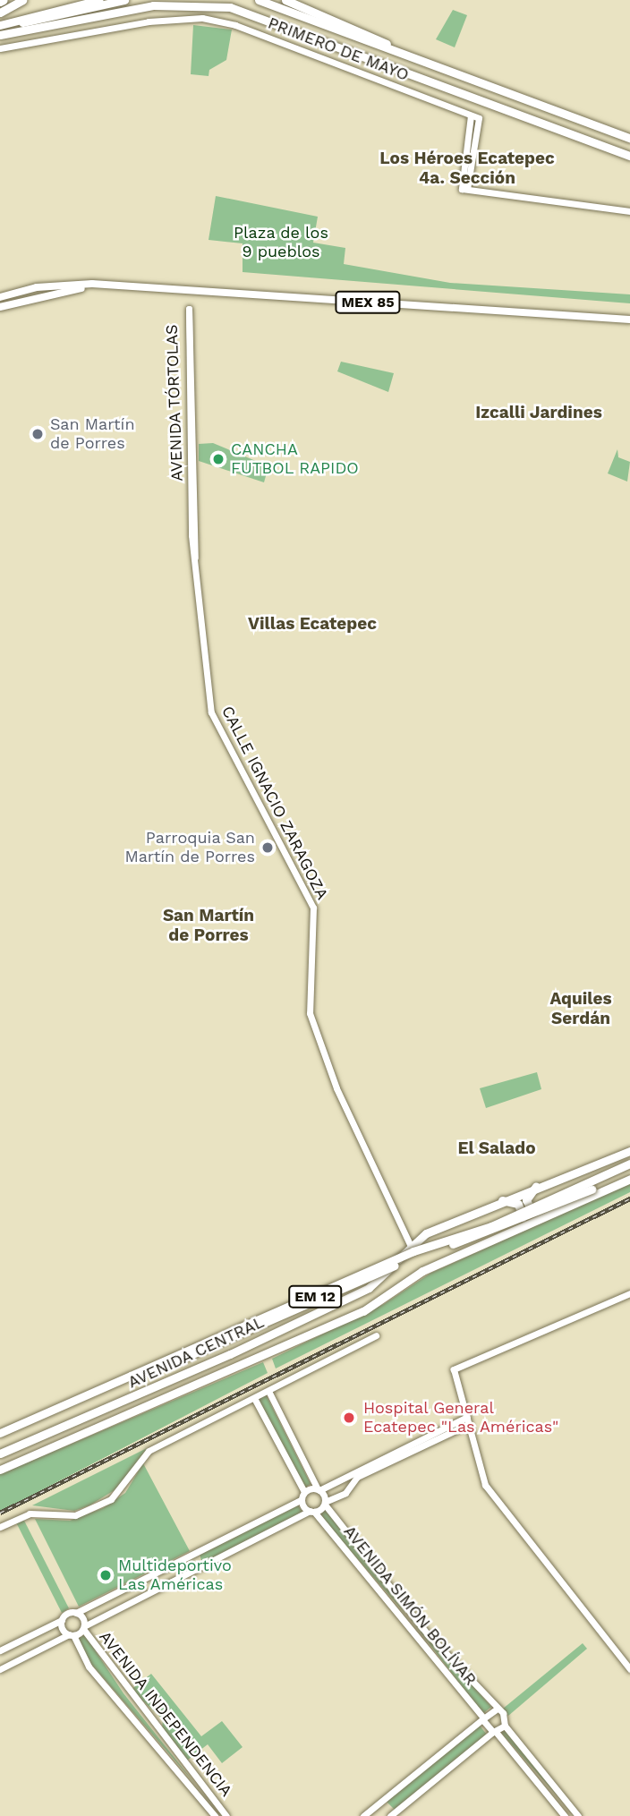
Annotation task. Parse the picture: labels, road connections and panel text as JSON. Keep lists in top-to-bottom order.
{
  "streets": {
    "highway": ["EM 12", "AVENIDA CENTRAL"],
    "main road": [
      "PRIMERO DE MAYO",
      "MEX 85",
      "AVENIDA TÓRTOLAS",
      "CALLE IGNACIO ZARAGOZA",
      "AVENIDA SIMÓN BOLÍVAR",
      "AVENIDA INDEPENDENCIA"
    ]
  },
  "crossings": [
    ["AVENIDA TÓRTOLAS", "CALLE IGNACIO ZARAGOZA"],
    ["CALLE IGNACIO ZARAGOZA", "AVENIDA CENTRAL"],
    ["EM 12", "AVENIDA CENTRAL"]
  ],
  "districts": [
    "Los Héroes Ecatepec 4a. Sección",
    "Izcalli Jardines",
    "Villas Ecatepec",
    "San Martín de Porres",
    "Aquiles Serdán",
    "El Salado"
  ],
  "parks": ["Plaza de los 9 pueblos"],
  "places": [
    "San Martín de Porres",
    "CANCHA FUTBOL RAPIDO",
    "Parroquia San Martín de Porres",
    "Hospital General Ecatepec \"Las Américas\"",
    "Multideportivo Las Américas"
  ]
}
